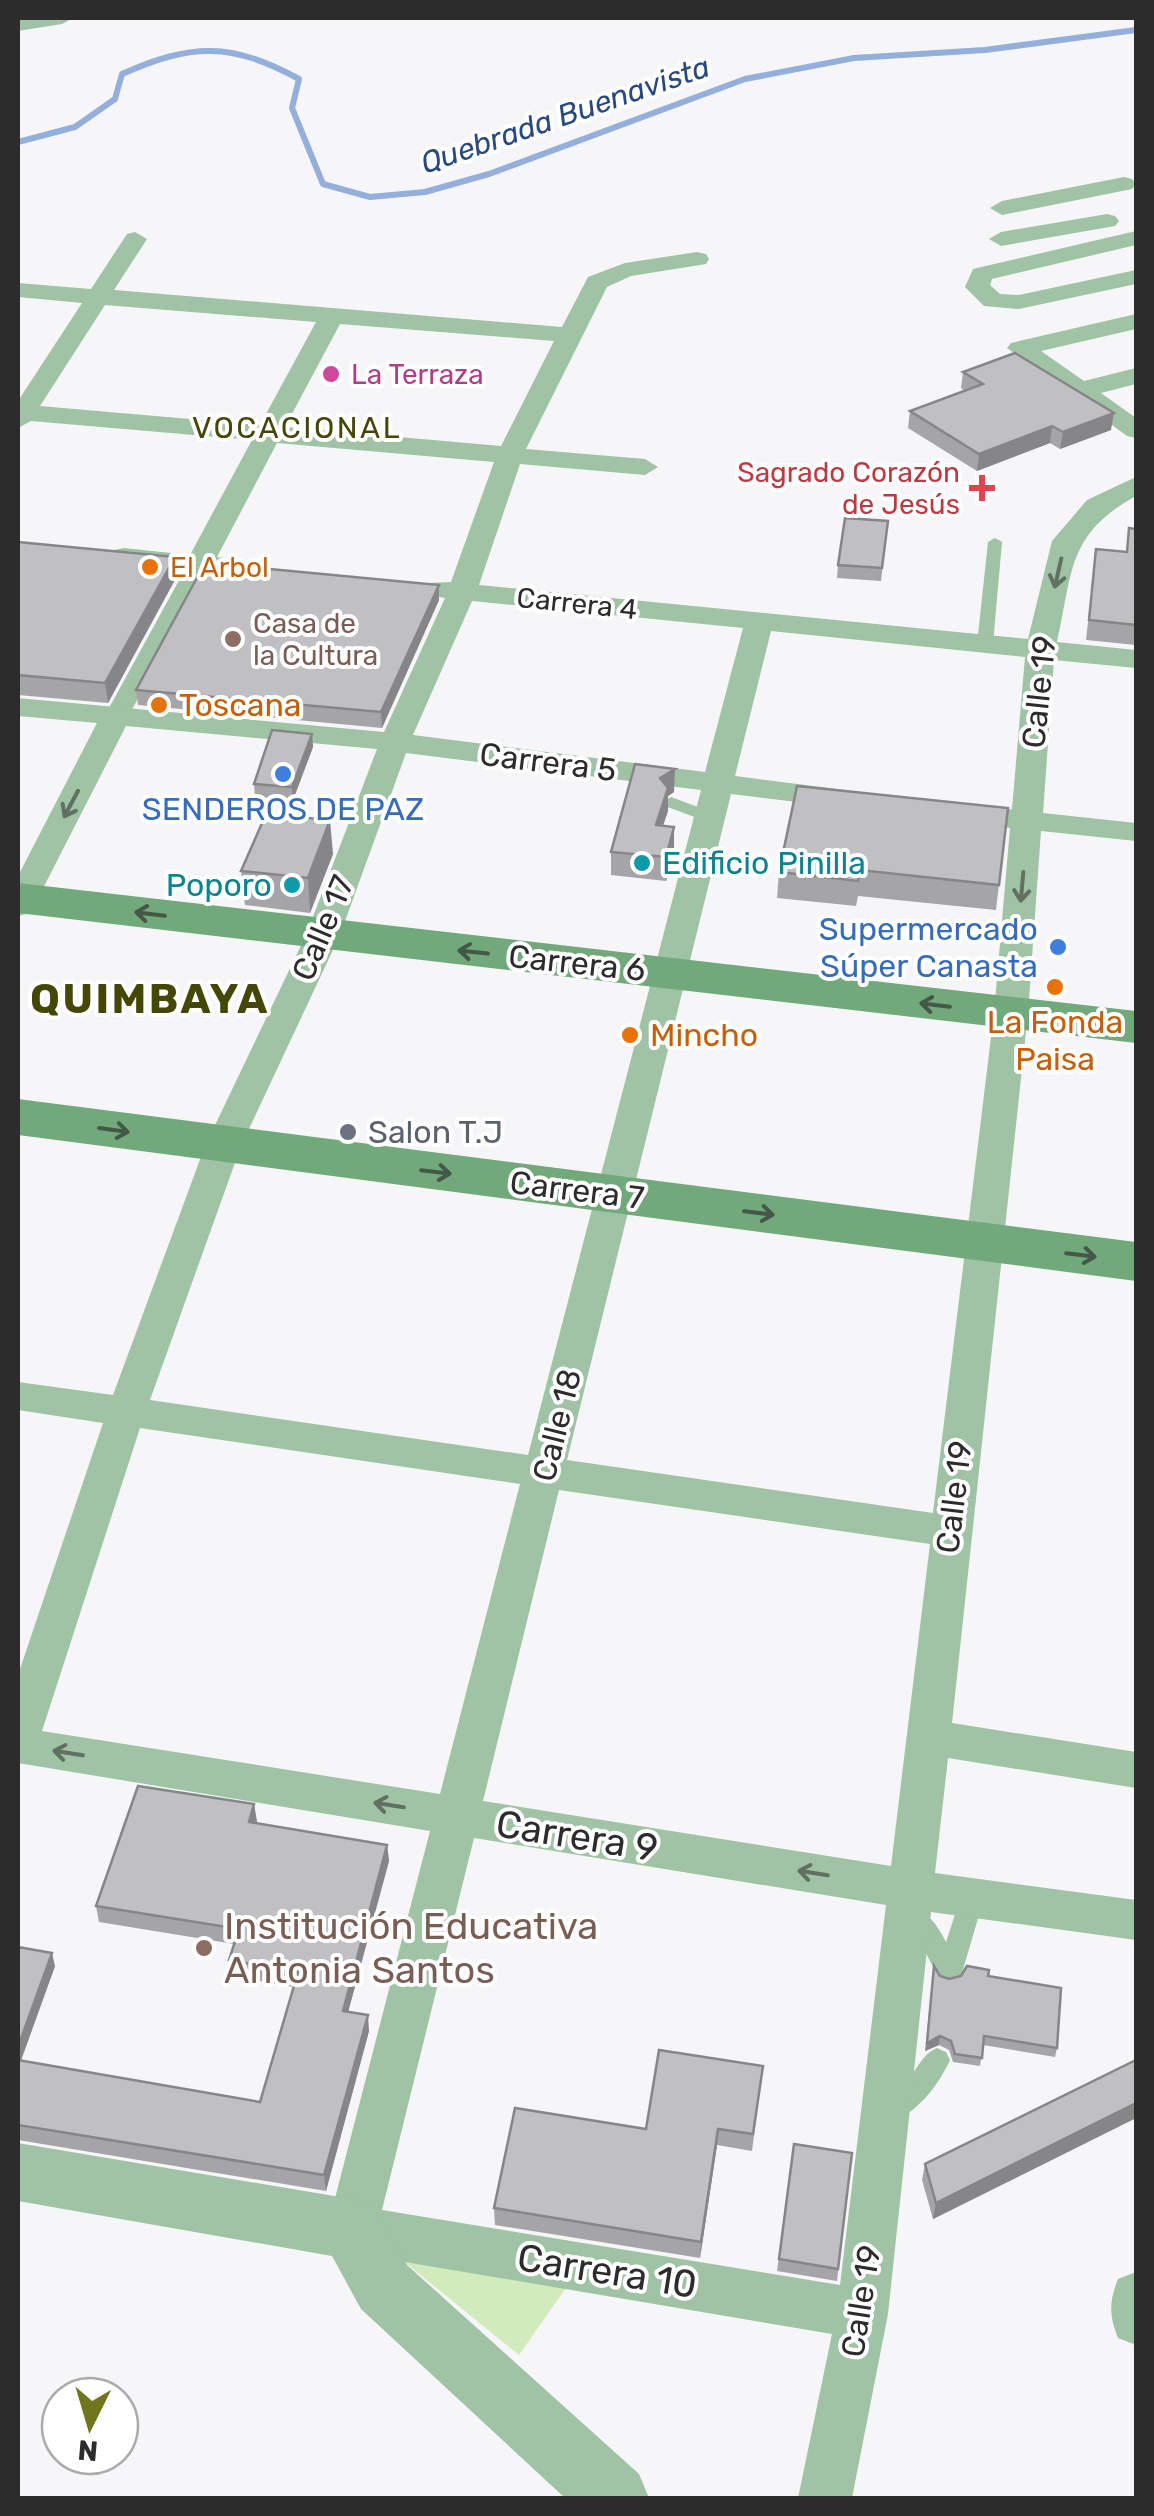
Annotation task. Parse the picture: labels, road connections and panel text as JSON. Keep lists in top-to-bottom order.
{
  "streets": {
    "main road": ["Carrera 6", "Carrera 7"],
    "street": [
      "Carrera 4",
      "Calle 19",
      "Carrera 5",
      "Calle 17",
      "Calle 18",
      "Carrera 9",
      "Carrera 10"
    ]
  },
  "crossings": [
    ["Carrera 4", "Calle 19"],
    ["Carrera 4", "Calle 17"],
    ["Carrera 4", "Calle 18"],
    ["Calle 19", "Carrera 6"],
    ["Calle 19", "Carrera 7"],
    ["Calle 19", "Carrera 9"],
    ["Calle 19", "Carrera 10"],
    ["Carrera 5", "Calle 17"],
    ["Carrera 5", "Calle 18"],
    ["Calle 17", "Carrera 6"],
    ["Calle 17", "Carrera 7"],
    ["Calle 17", "Carrera 9"],
    ["Carrera 6", "Calle 18"],
    ["Carrera 7", "Calle 18"],
    ["Calle 18", "Carrera 9"],
    ["Calle 18", "Carrera 10"]
  ],
  "one_way": ["Carrera 6", "Carrera 7", "Carrera 9"],
  "districts": ["VOCACIONAL", "QUIMBAYA"],
  "water": ["Quebrada Buenavista"],
  "places": {
    "other": [
      "La Terraza",
      "El Arbol",
      "Casa de la Cultura",
      "Toscana",
      "SENDEROS DE PAZ",
      "Edificio Pinilla",
      "Poporo",
      "Supermercado Súper Canasta",
      "La Fonda Paisa",
      "Mincho",
      "Salon T.J",
      "Institución Educativa Antonia Santos"
    ],
    "health": ["Sagrado Corazón de Jesús"]
  },
  "north": "bottom"
}
